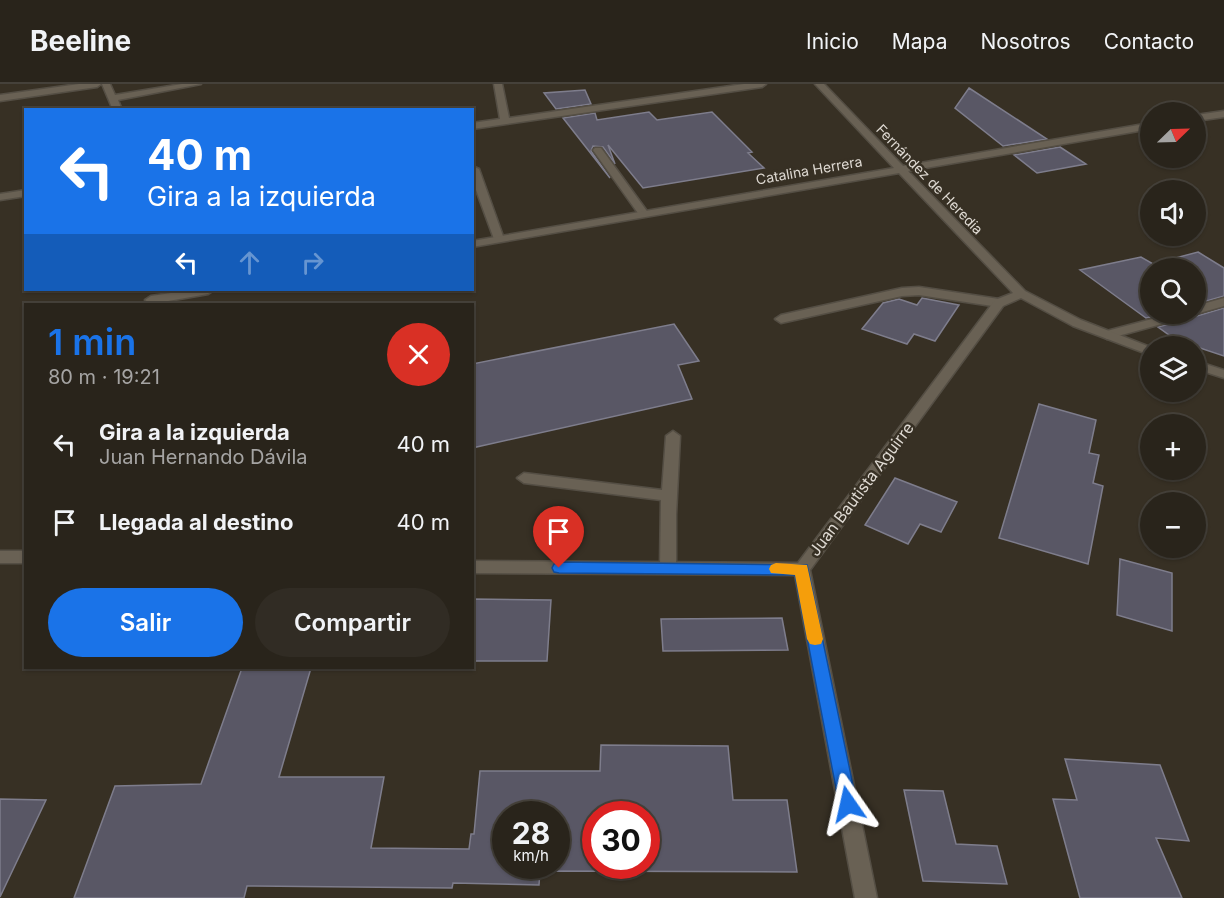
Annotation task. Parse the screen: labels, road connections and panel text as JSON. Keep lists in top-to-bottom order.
{
  "streets": {
    "street": ["Catalina Herrera", "Fernández de Heredia", "Juan Bautista Aguirre"]
  },
  "crossings": [
    ["Catalina Herrera", "Fernández de Heredia"]
  ],
  "north": "top right",
  "page": {
    "header": "Beeline",
    "nav": [
      "Inicio",
      "Mapa",
      "Nosotros",
      "Contacto"
    ],
    "map_buttons": ["+", "−"],
    "turn": ["40 m", "Gira a la izquierda"],
    "heading": ["1 min", "80 m · 19:21"],
    "list": [
      {
        "name": "Gira a la izquierda",
        "note": "Juan Hernando Dávila",
        "value": "40 m"
      },
      {
        "name": "Llegada al destino",
        "value": "40 m"
      }
    ],
    "buttons": ["Salir", "Compartir"],
    "speed": "28 km/h",
    "limit": "30"
  }
}
